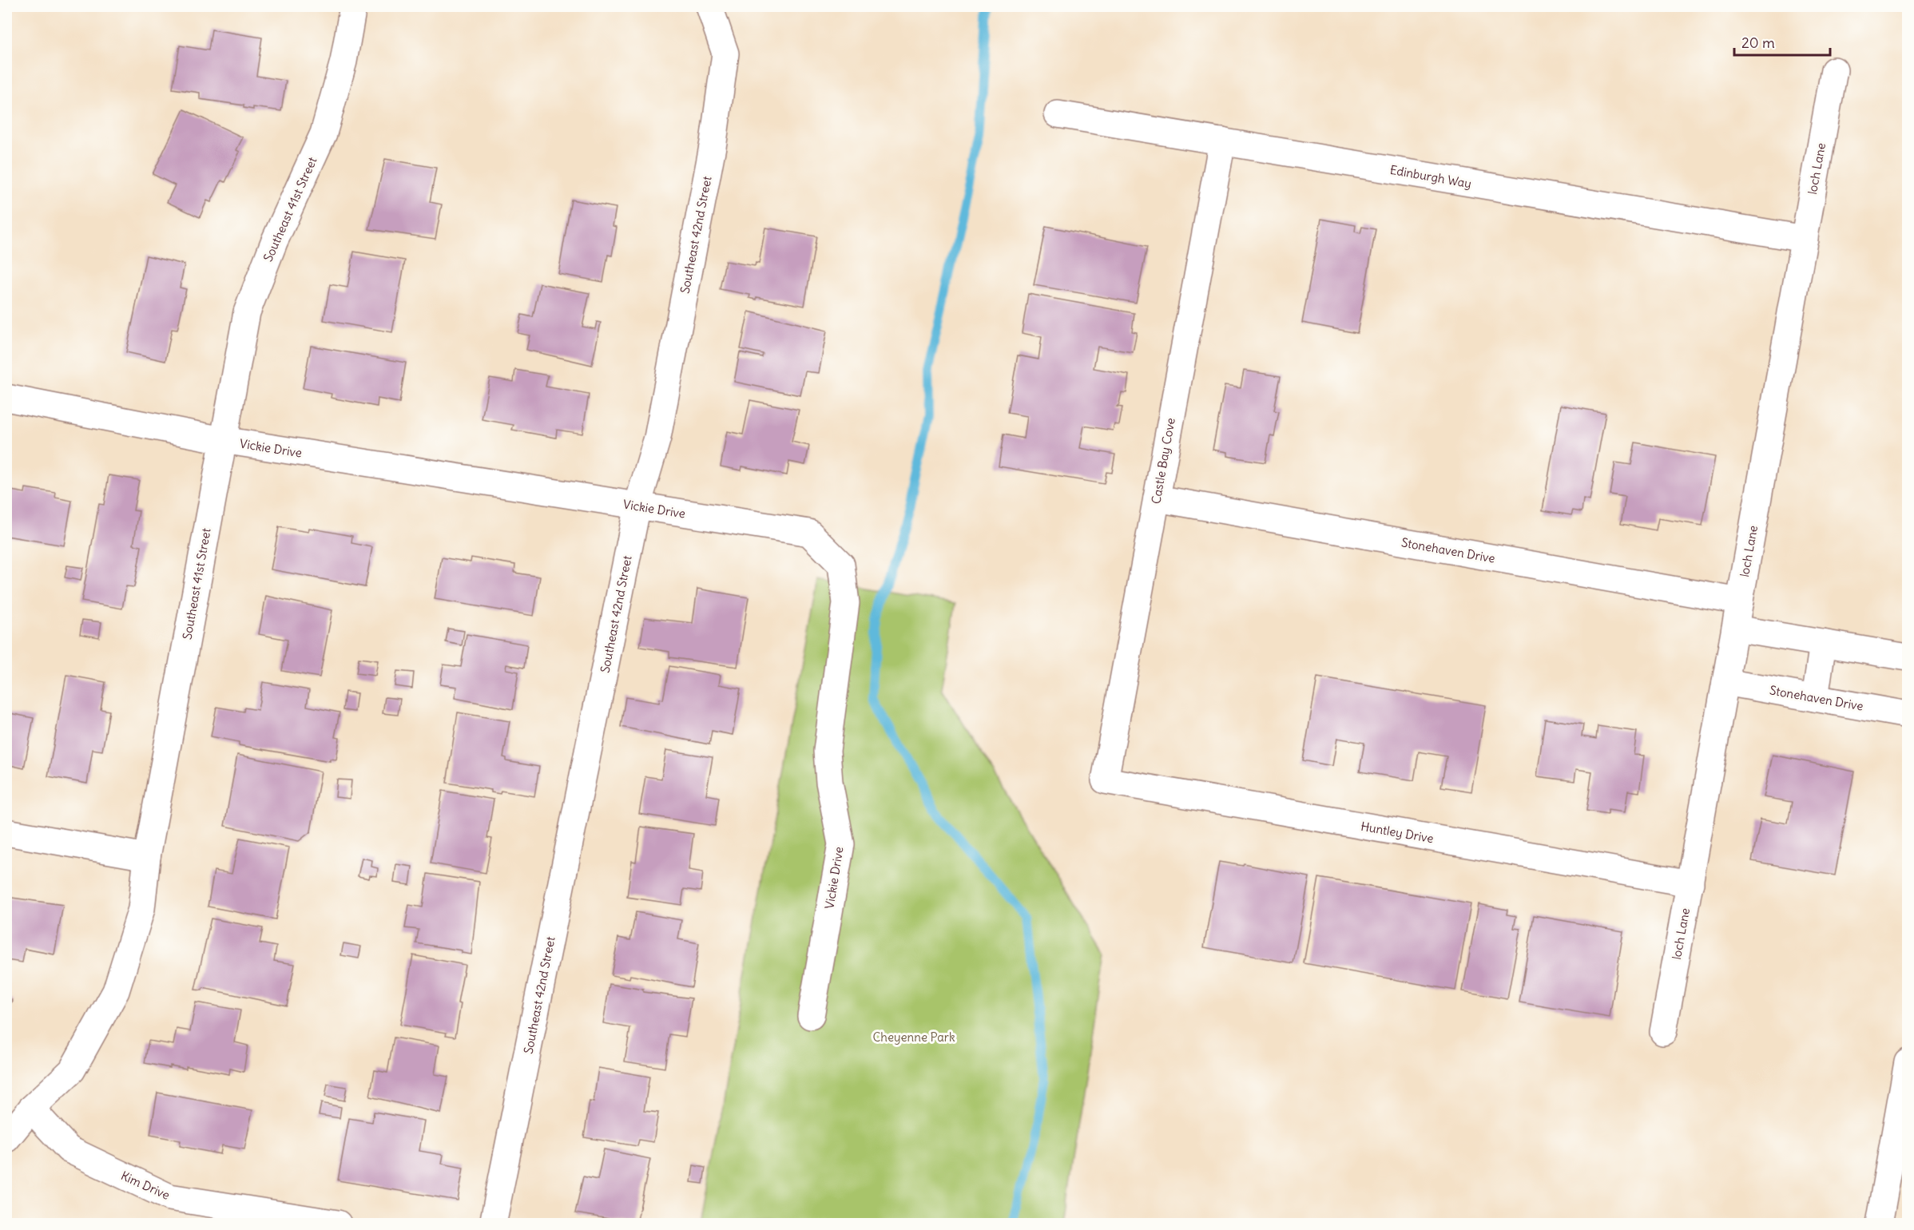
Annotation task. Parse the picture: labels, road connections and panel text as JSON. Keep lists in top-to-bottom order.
{
  "streets": {
    "street": [
      "loch Lane",
      "Edinburgh Way",
      "Southeast 41st Street",
      "Southeast 42nd Street",
      "Vickie Drive",
      "Castle Bay Cove",
      "Stonehaven Drive",
      "Huntley Drive",
      "Kim Drive"
    ]
  },
  "crossings": [
    ["loch Lane", "Edinburgh Way"],
    ["loch Lane", "Stonehaven Drive"],
    ["loch Lane", "Huntley Drive"],
    ["Edinburgh Way", "Castle Bay Cove"],
    ["Southeast 41st Street", "Vickie Drive"],
    ["Southeast 41st Street", "Kim Drive"],
    ["Southeast 42nd Street", "Vickie Drive"],
    ["Castle Bay Cove", "Stonehaven Drive"],
    ["Castle Bay Cove", "Huntley Drive"]
  ],
  "parks": ["Cheyenne Park"],
  "scale_bar": "20 m"
}
